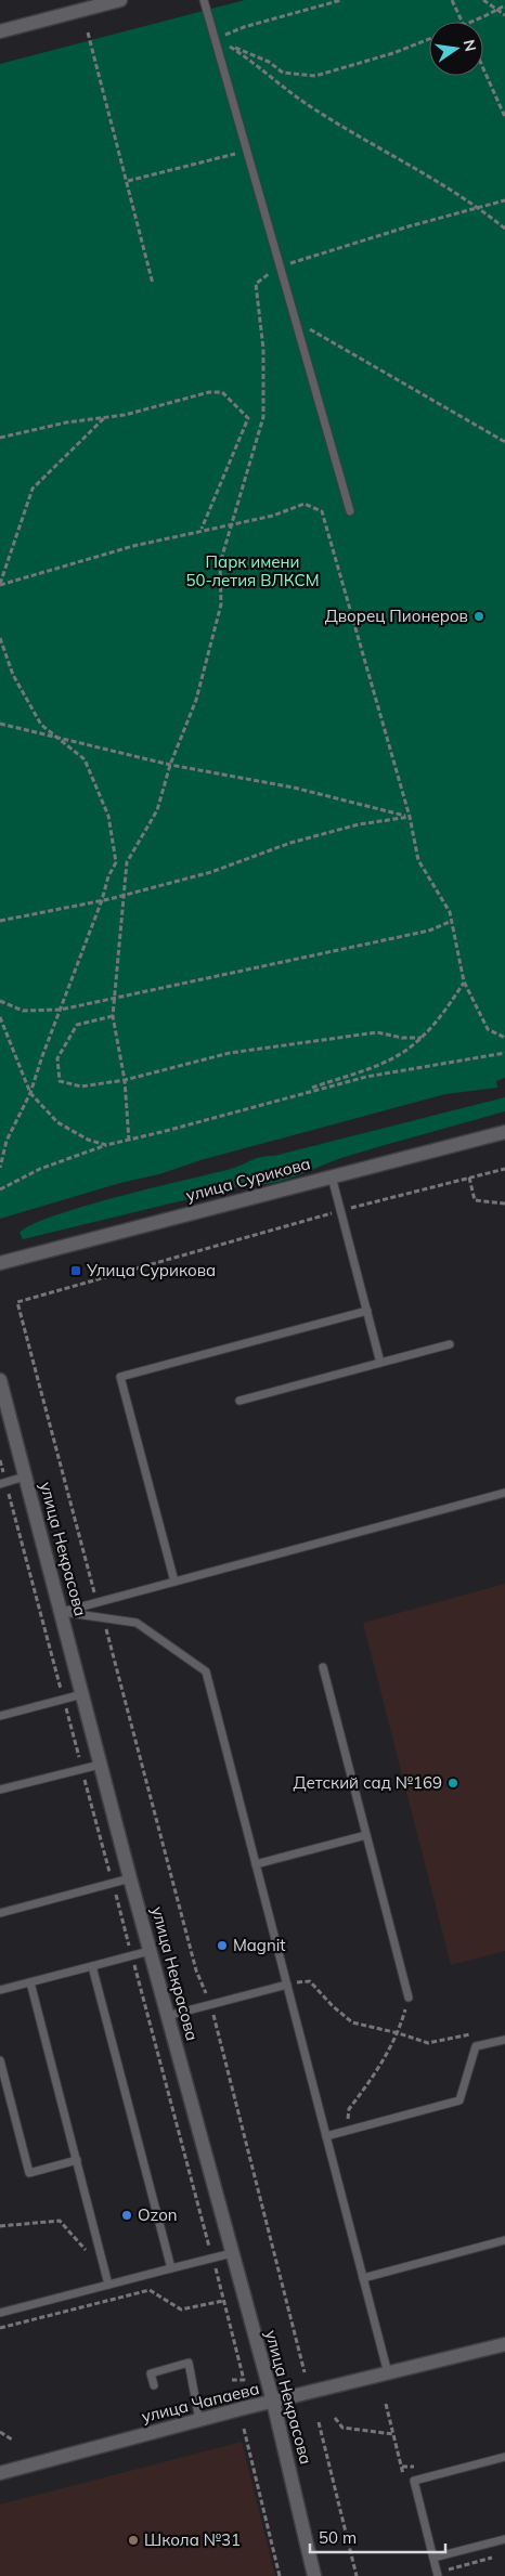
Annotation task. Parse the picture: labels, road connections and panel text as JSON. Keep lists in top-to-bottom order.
{
  "streets": {
    "street": ["улица Сурикова", "улица Некрасова", "улица Чапаева"]
  },
  "crossings": [
    ["улица Некрасова", "улица Чапаева"]
  ],
  "parks": ["Парк имени 50-летия ВЛКСМ"],
  "places": {
    "other": [
      "Дворец Пионеров",
      "Детский сад №169",
      "Magnit",
      "Ozon",
      "Школа №31"
    ],
    "transit": ["Улица Сурикова"]
  },
  "scale_bar": "50 m",
  "north": "right"
}
